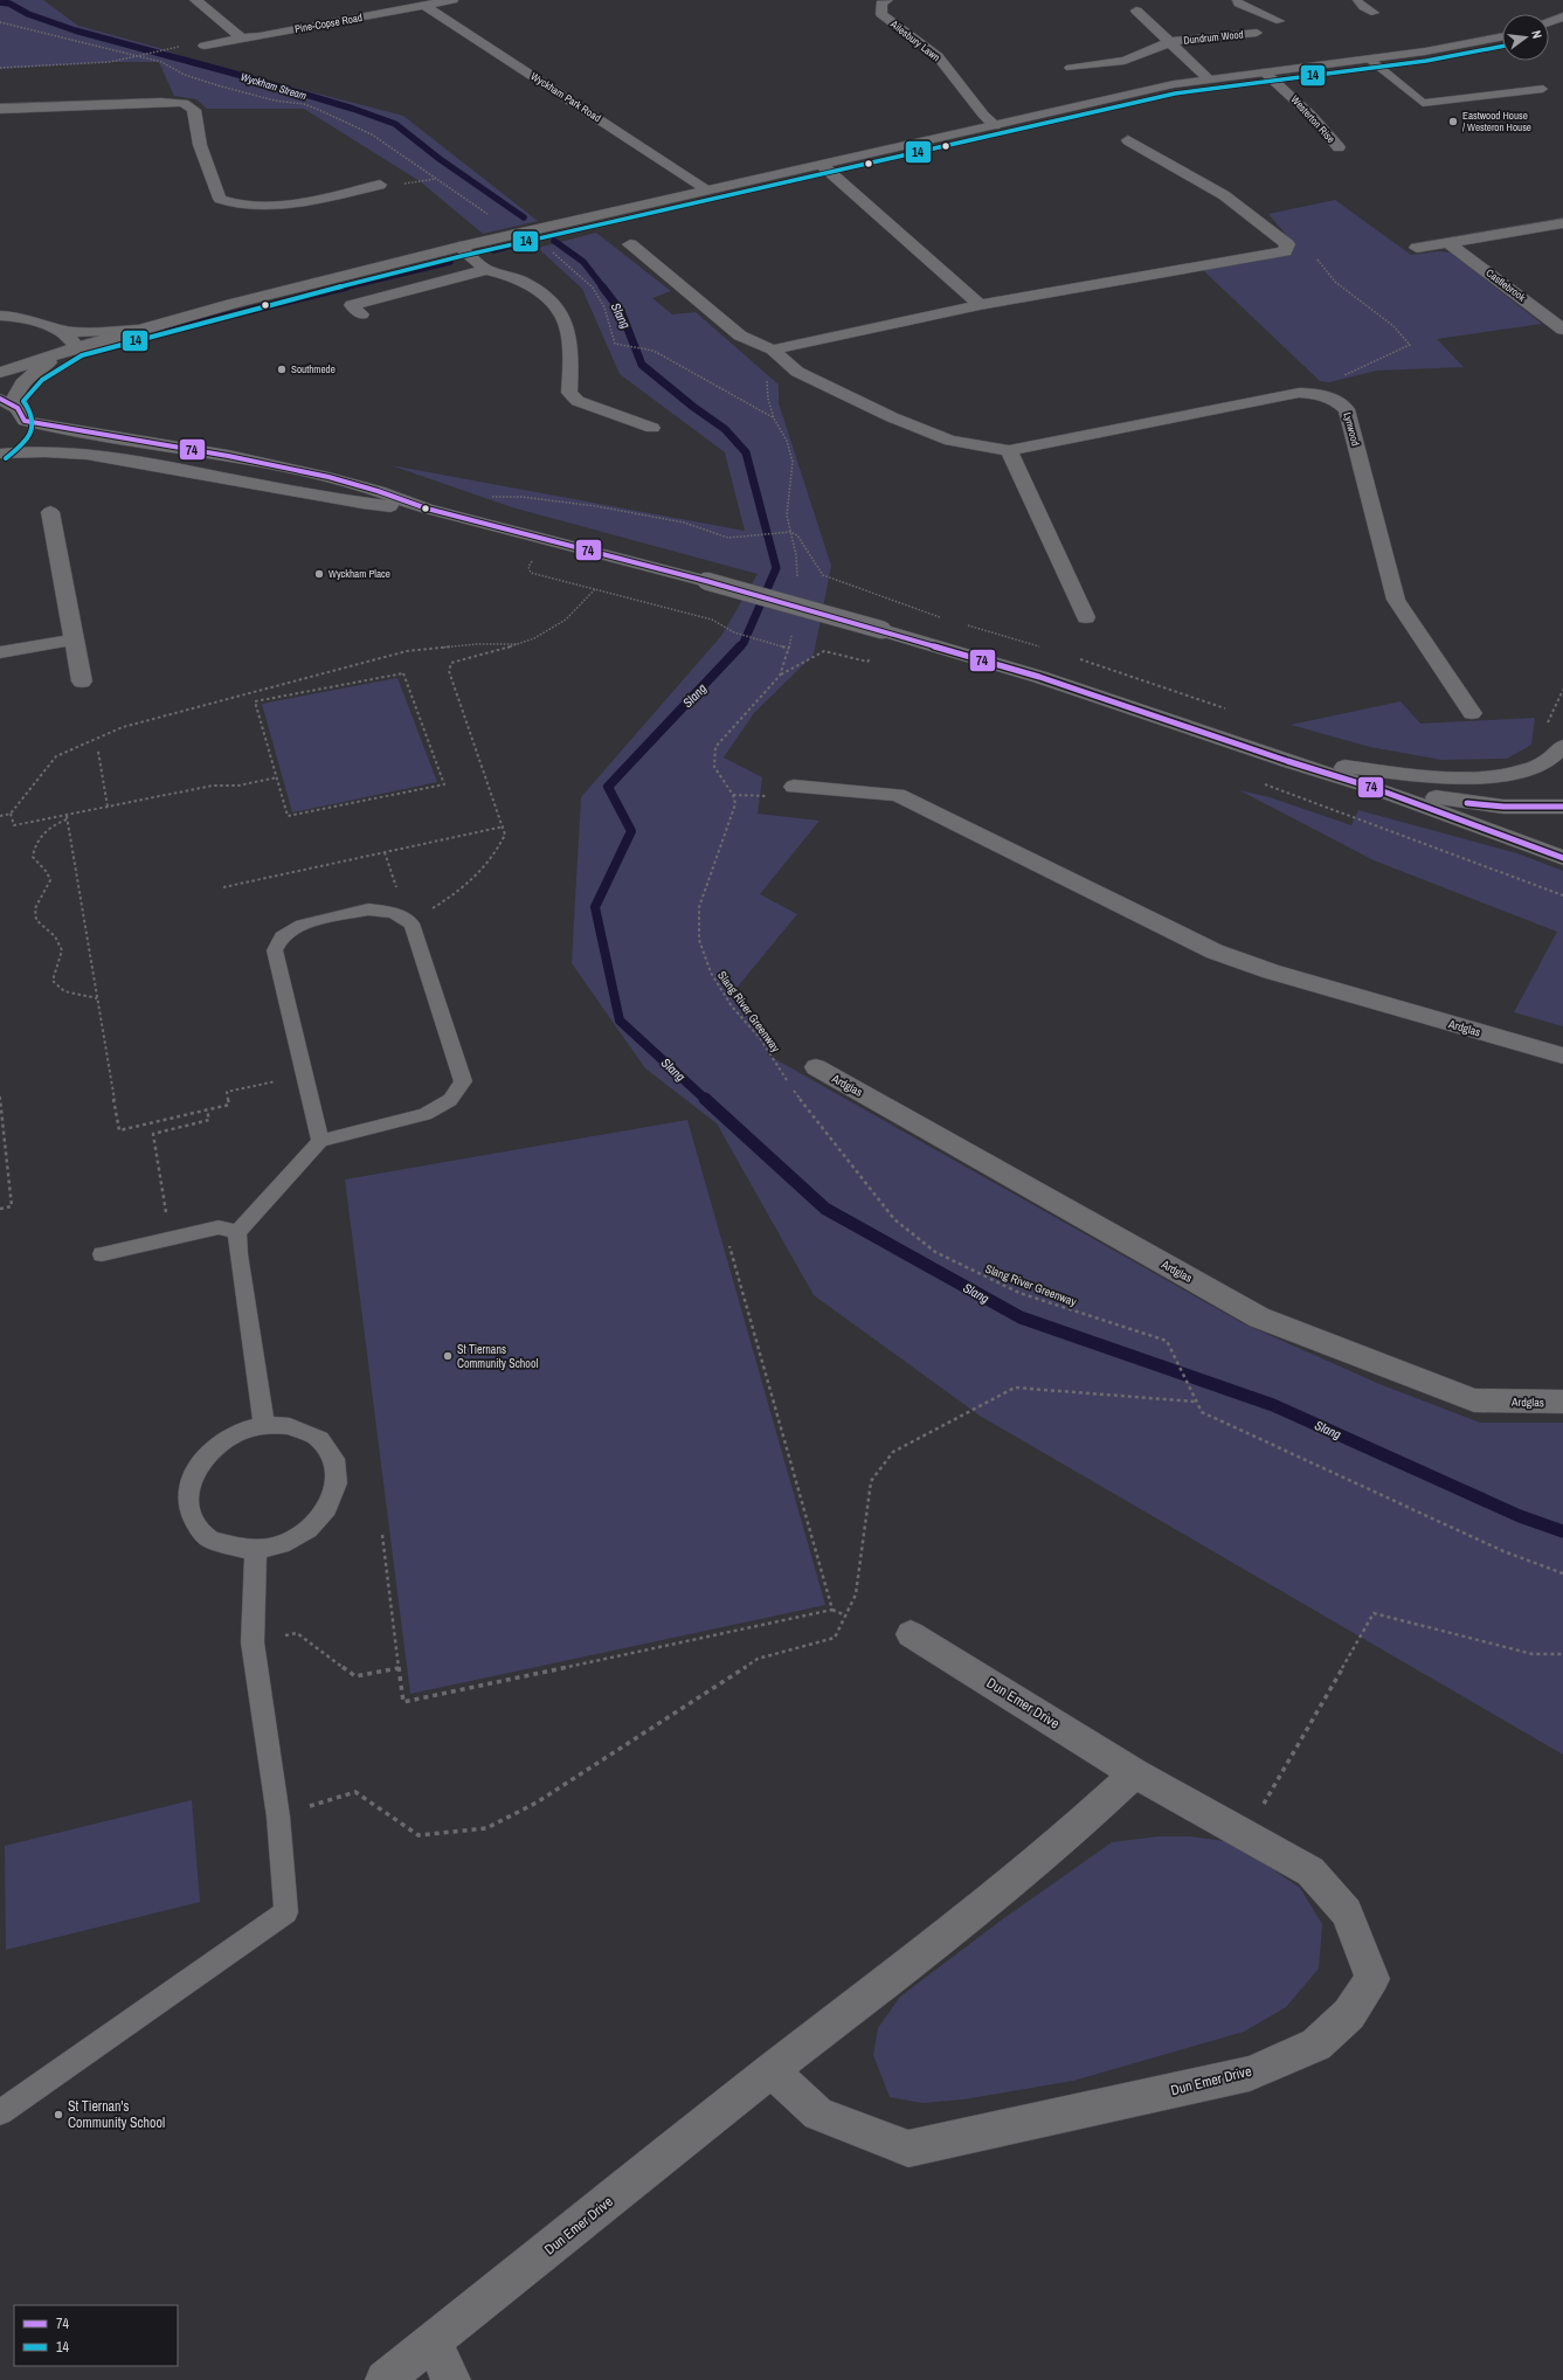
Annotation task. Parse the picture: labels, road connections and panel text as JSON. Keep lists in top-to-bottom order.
{
  "streets": {
    "street": [
      "Pine-Copse Road",
      "Dundrum Wood",
      "Ailesbury Lawn",
      "Wyckham Park Road",
      "Westerton Rise",
      "Castlebrook",
      "Lynwood",
      "Ardglas",
      "Dun Emer Drive"
    ],
    "path": ["Slang River Greenway"]
  },
  "crossings": [
    ["Pine-Copse Road", "Wyckham Park Road"]
  ],
  "water": ["Wyckham Stream", "Slang"],
  "places": [
    "Eastwood House / Westeron House",
    "Southmede",
    "Wyckham Place",
    "St Tiernans Community School",
    "St Tiernan's Community School"
  ],
  "lines": ["transit line 14", "transit line 74"],
  "legend": ["74", "14"],
  "north": "right"
}
